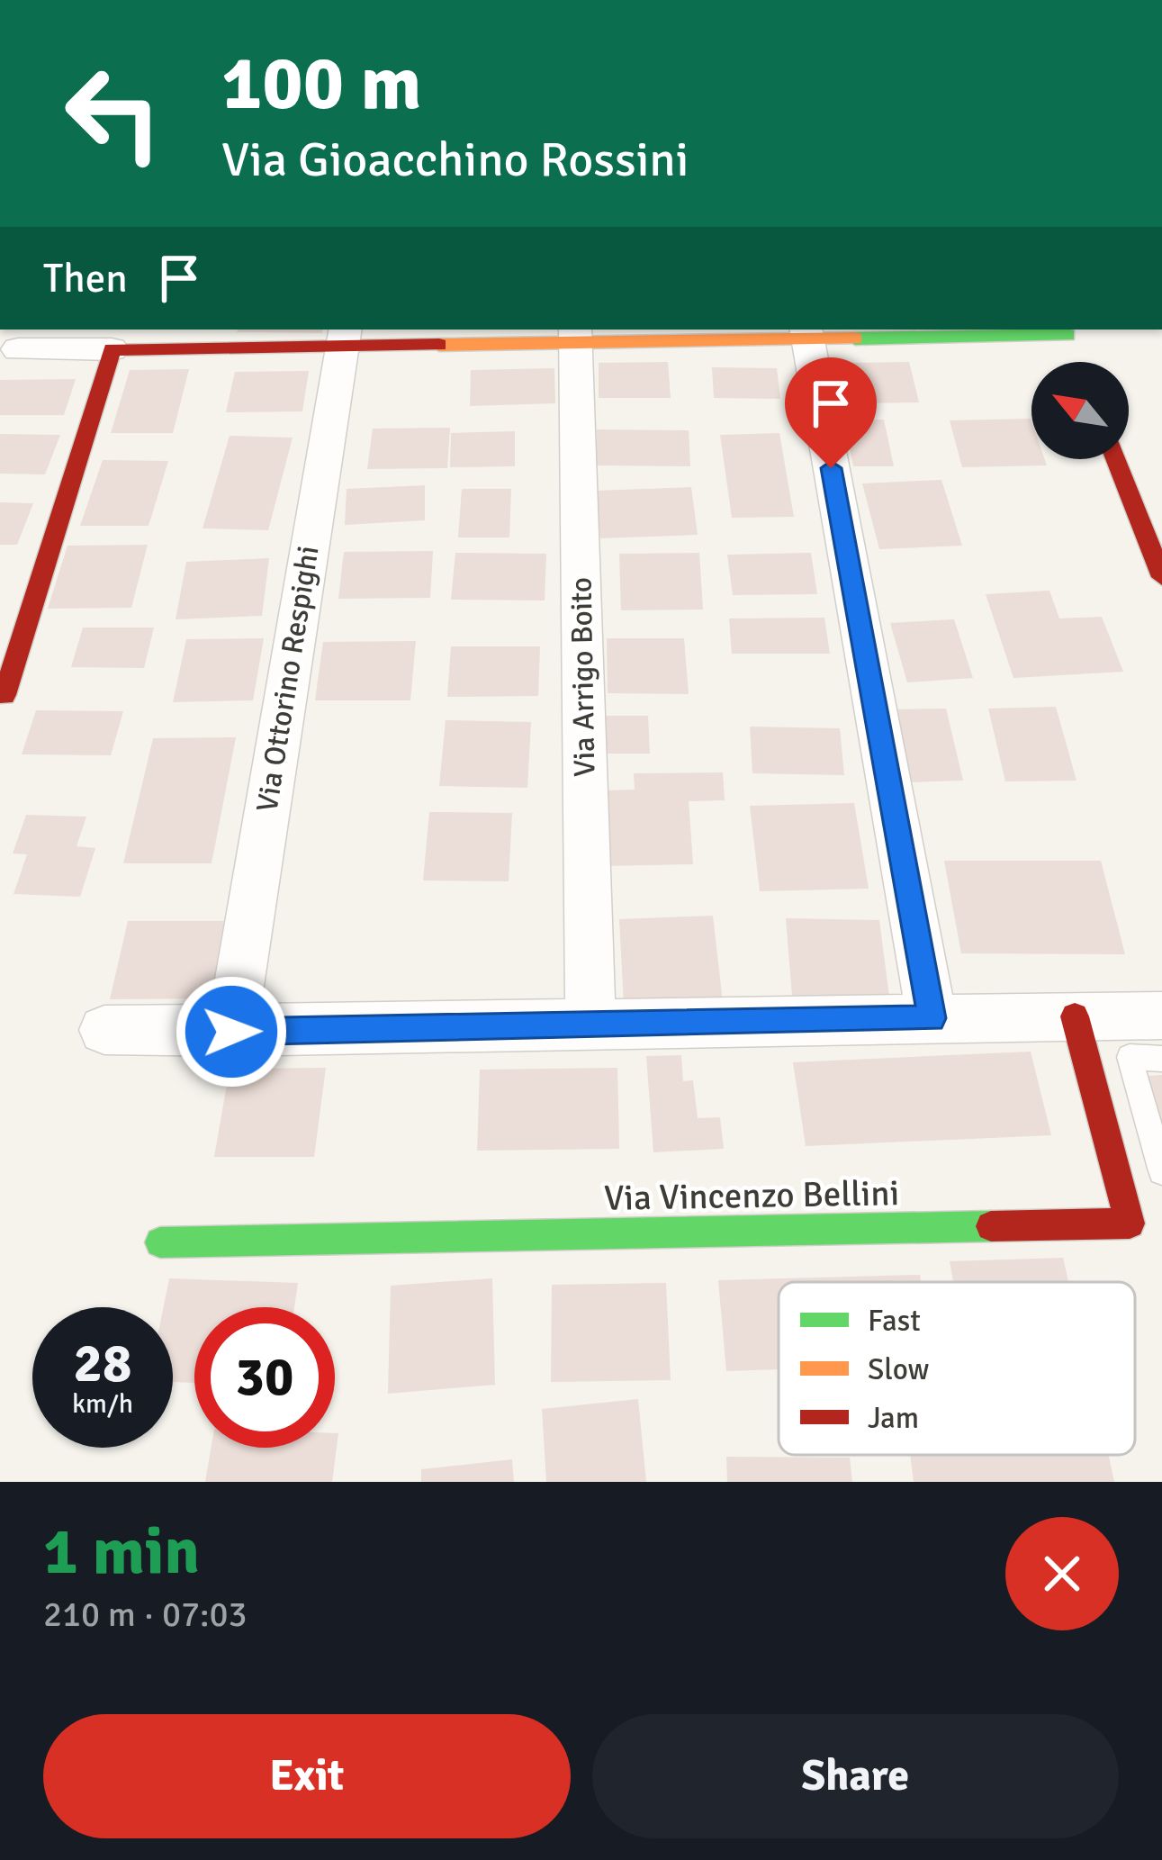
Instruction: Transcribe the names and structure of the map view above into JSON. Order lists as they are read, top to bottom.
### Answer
{
  "streets": {
    "street": ["Via Arrigo Boito", "Via Ottorino Respighi", "Via Vincenzo Bellini"]
  },
  "legend": ["Fast", "Slow", "Jam"],
  "north": "top left",
  "page": {
    "turn": ["100 m", "Via Gioacchino Rossini"],
    "then": "Then",
    "speed": "28 km/h",
    "limit": "30",
    "heading": ["1 min", "210 m · 07:03"],
    "buttons": ["Exit", "Share"]
  }
}
